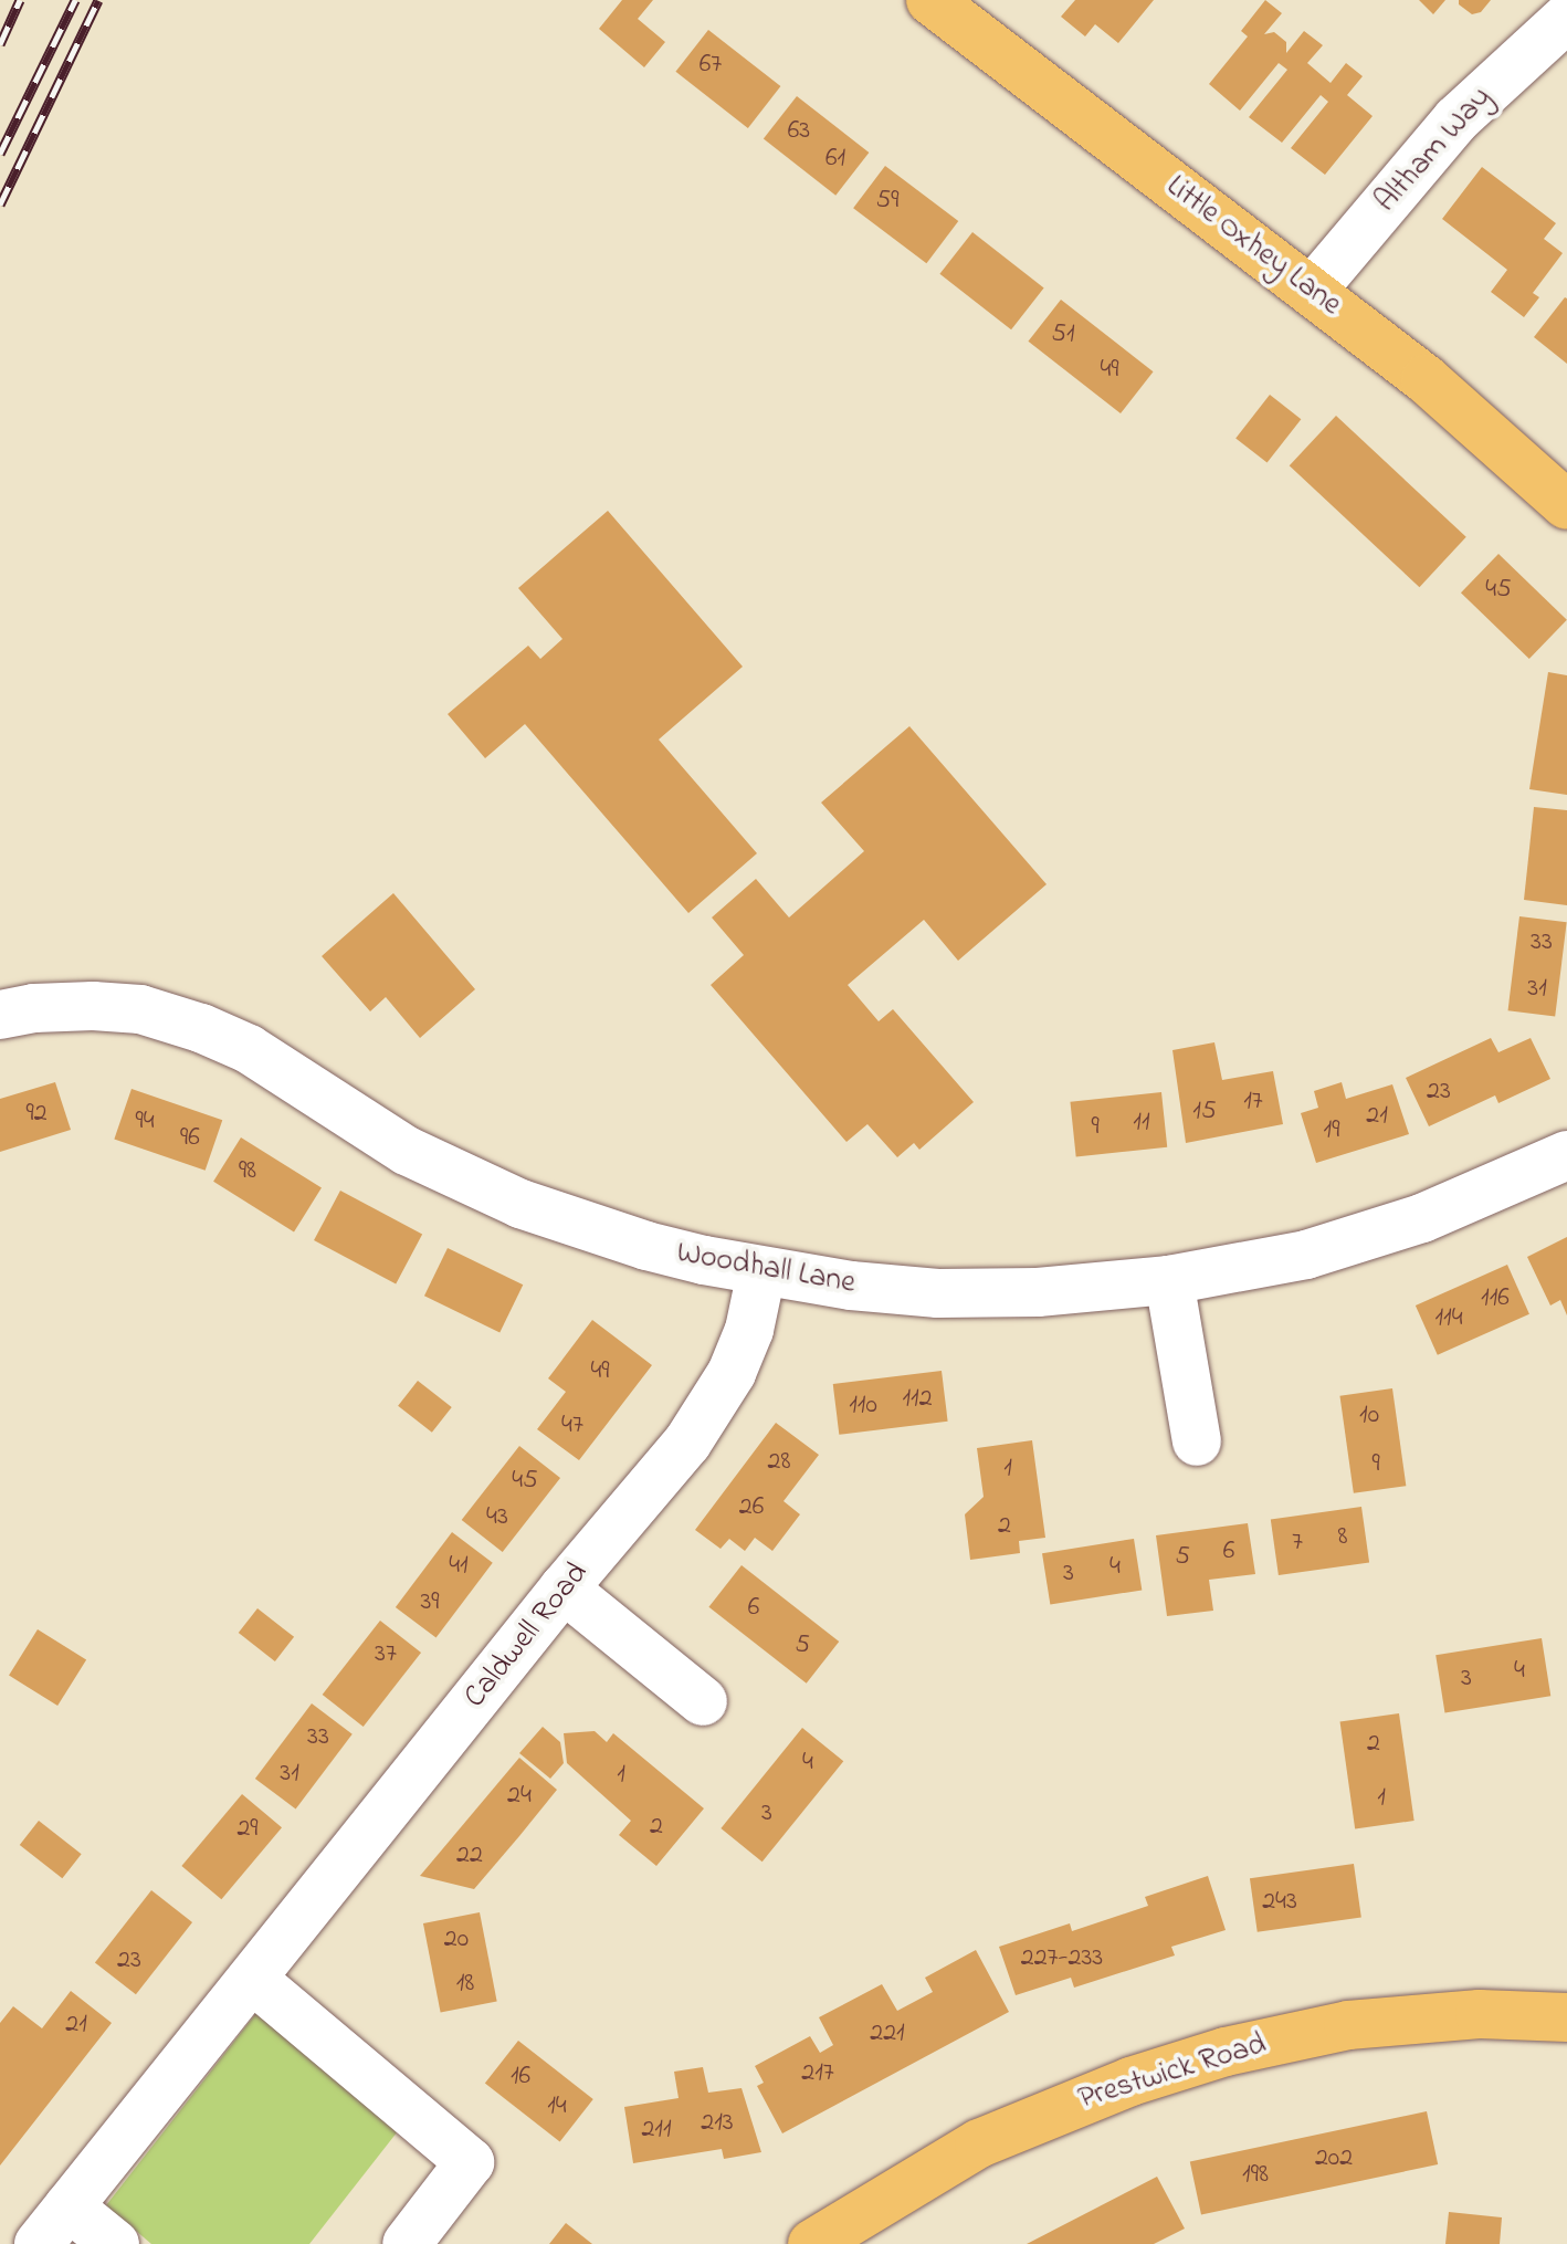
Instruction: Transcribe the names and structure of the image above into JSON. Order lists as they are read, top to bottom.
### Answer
{
  "streets": {
    "main road": ["Little Oxhey Lane", "Prestwick Road"],
    "street": ["Altham Way", "Woodhall Lane", "Caldwell Road"]
  },
  "crossings": [
    ["Altham Way", "Little Oxhey Lane"],
    ["Woodhall Lane", "Caldwell Road"]
  ],
  "house_numbers": [
    "67",
    "63",
    "61",
    "59",
    "51",
    "49",
    "45",
    "33",
    "31",
    "23",
    "17",
    "15",
    "92",
    "21",
    "94",
    "11",
    "9",
    "19",
    "96",
    "98",
    "116",
    "114",
    "49",
    "112",
    "110",
    "10",
    "47",
    "28",
    "9",
    "1",
    "45",
    "26",
    "43",
    "2",
    "8",
    "7",
    "6",
    "5",
    "41",
    "4",
    "3",
    "39",
    "6",
    "5",
    "37",
    "4",
    "3",
    "33",
    "2",
    "4",
    "31",
    "1",
    "24",
    "1",
    "3",
    "2",
    "29",
    "22",
    "243",
    "20",
    "227-233",
    "23",
    "18",
    "21",
    "221",
    "217",
    "16",
    "14",
    "213",
    "211",
    "202",
    "198"
  ]
}
